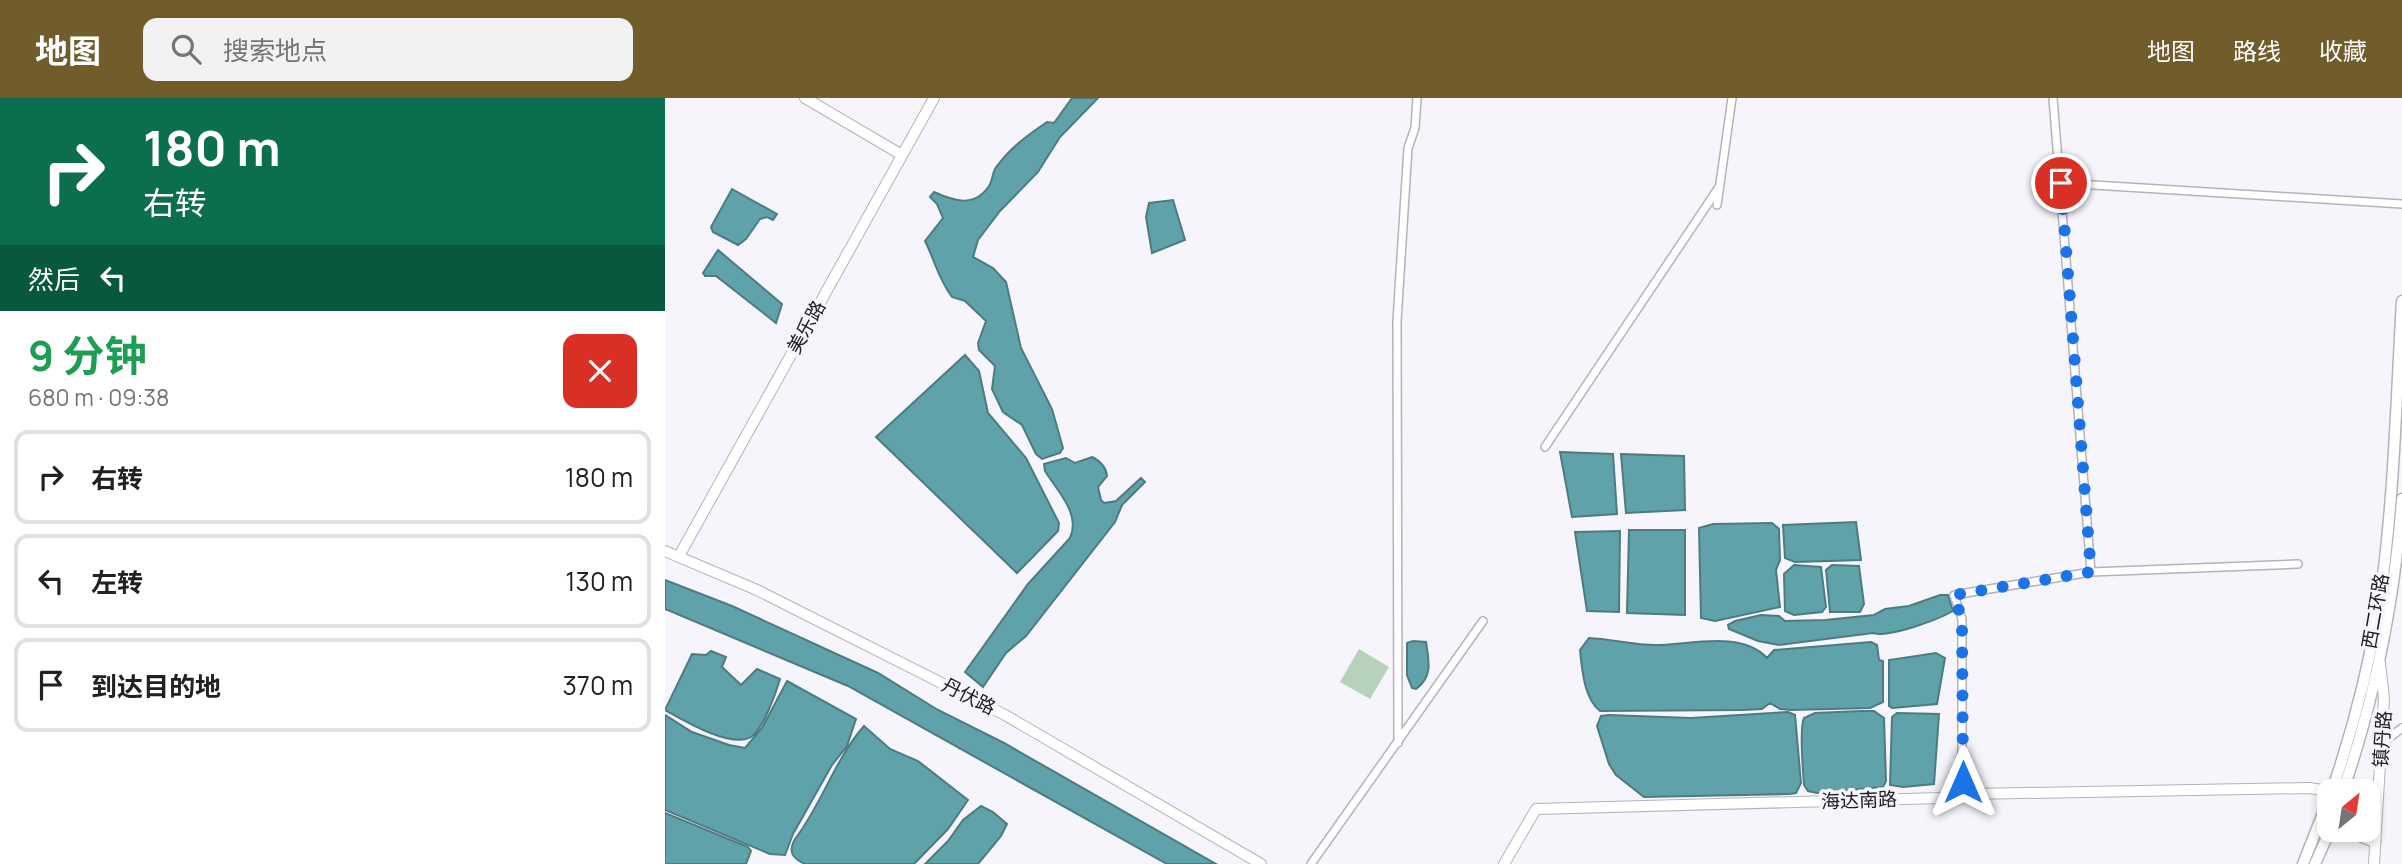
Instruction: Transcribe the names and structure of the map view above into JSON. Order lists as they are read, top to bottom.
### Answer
{
  "streets": {
    "main road": ["西二环路"],
    "street": [
      "美乐路",
      "丹伏路",
      "镇丹路",
      "海达南路"
    ]
  },
  "crossings": [
    ["美乐路", "丹伏路"],
    ["西二环路", "镇丹路"]
  ],
  "north": "top right",
  "page": {
    "header": "地图",
    "search": "搜索地点",
    "nav": ["地图", "路线", "收藏"],
    "turn": ["180 m", "右转"],
    "then": "然后",
    "heading": ["9 分钟", "680 m · 09:38"],
    "list": [
      {
        "name": "右转",
        "value": "180 m"
      },
      {
        "name": "左转",
        "value": "130 m"
      },
      {
        "name": "到达目的地",
        "value": "370 m"
      }
    ]
  }
}
